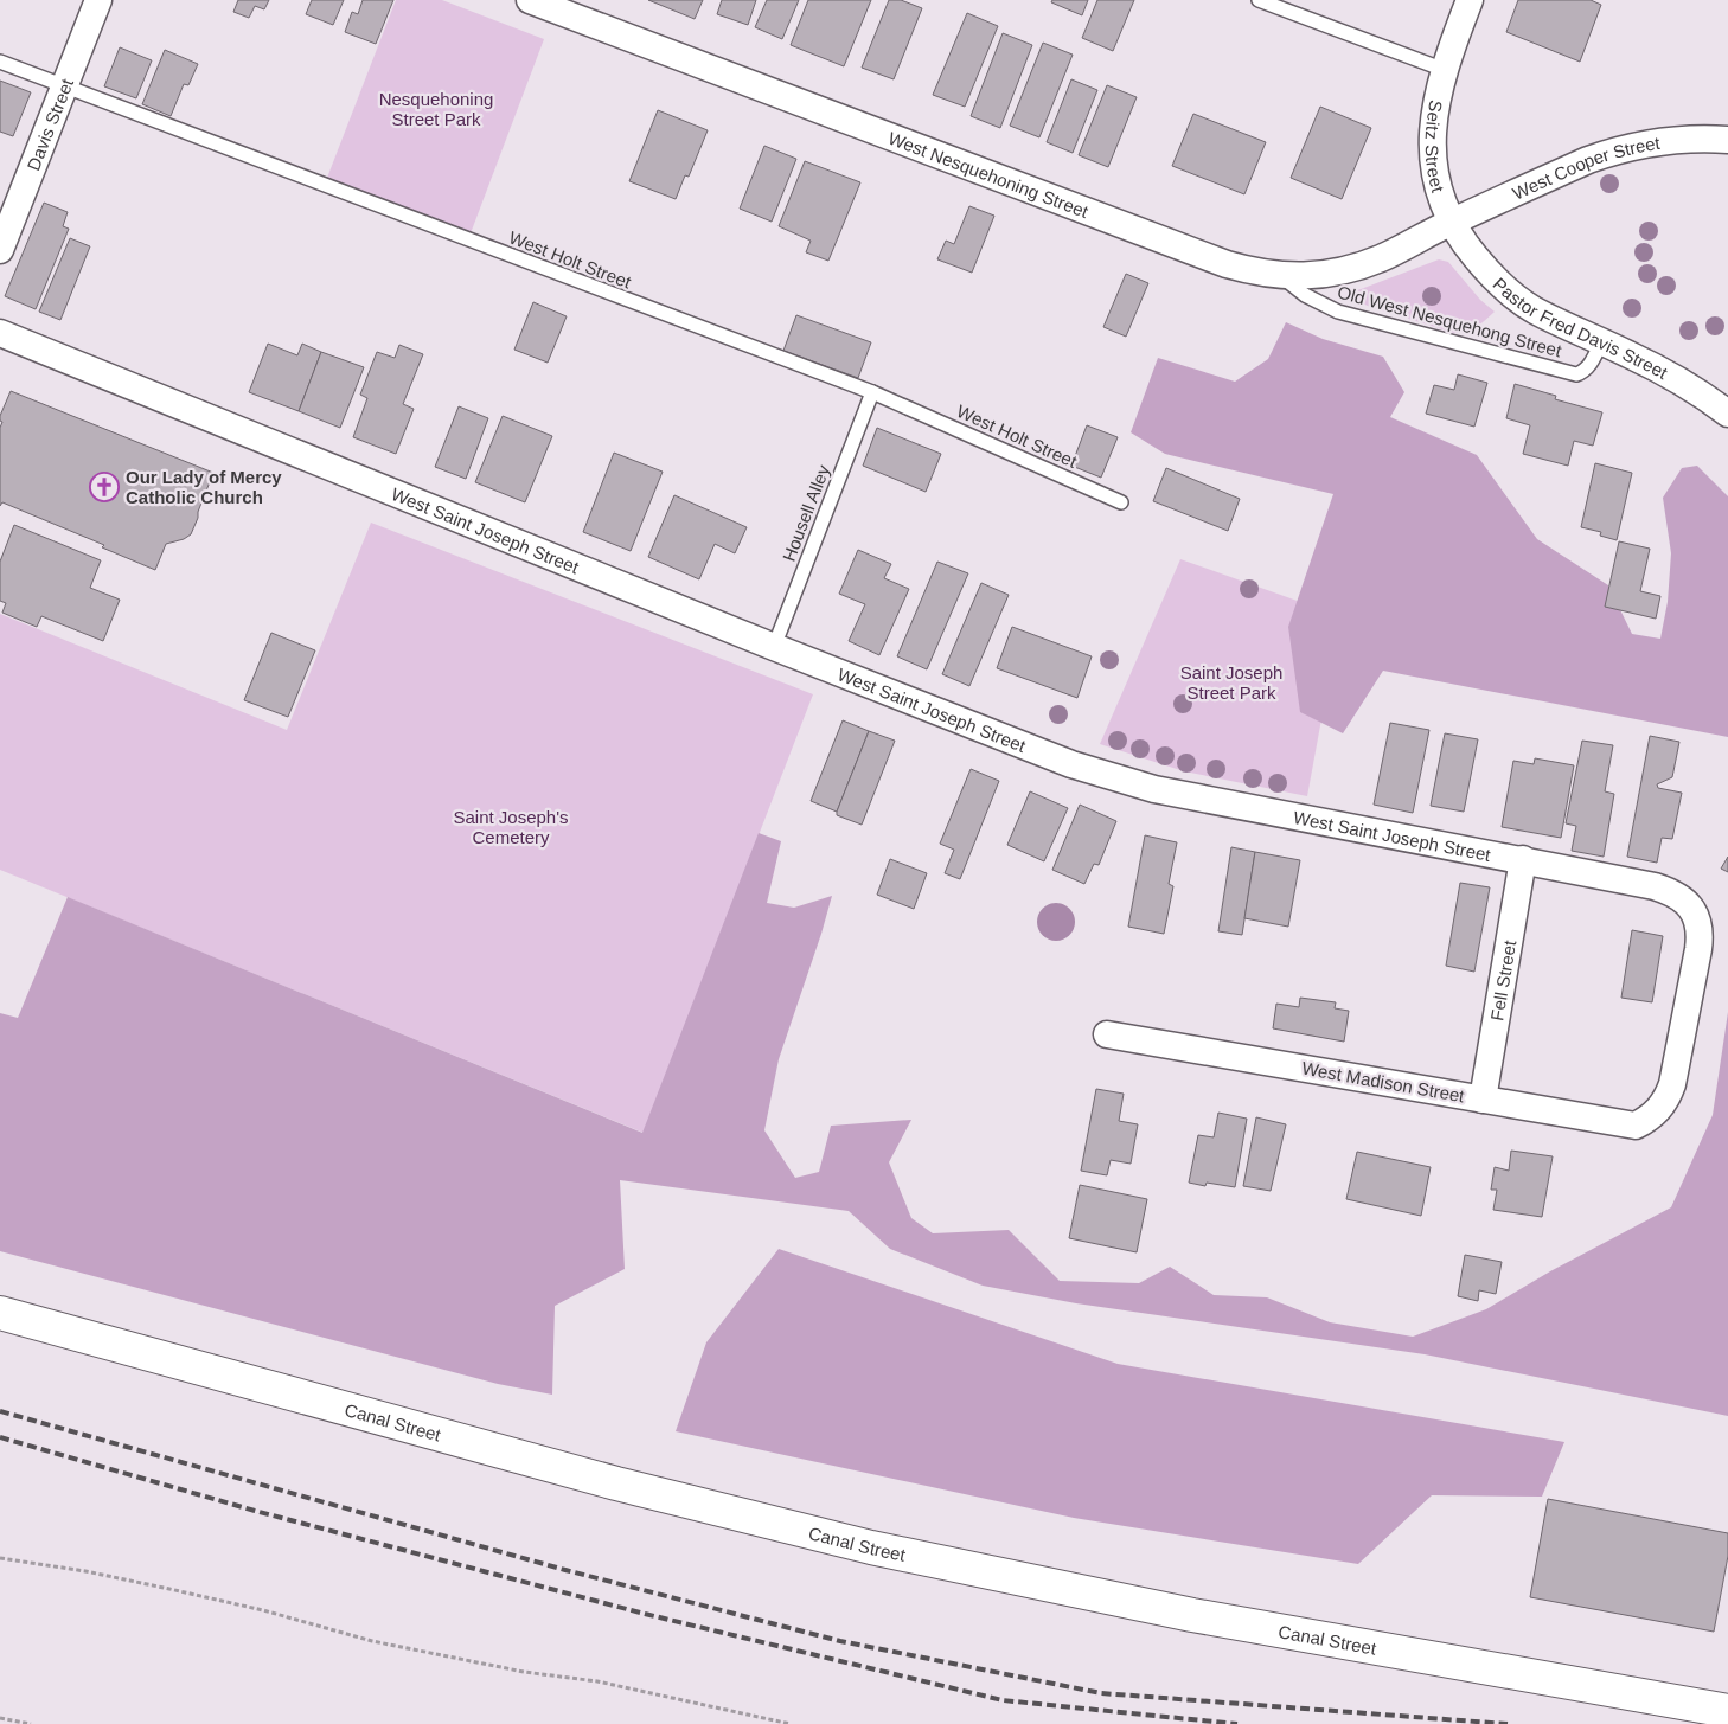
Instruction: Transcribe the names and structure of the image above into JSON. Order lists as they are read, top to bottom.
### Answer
{
  "streets": {
    "street": [
      "Davis Street",
      "Seitz Street",
      "West Cooper Street",
      "West Nesquehoning Street",
      "Pastor Fred Davis Street",
      "West Saint Joseph Street",
      "Fell Street",
      "West Madison Street",
      "Canal Street"
    ],
    "lane": ["West Holt Street", "Old West Nesquehong Street", "Housell Alley"]
  },
  "crossings": [
    ["Davis Street", "West Holt Street"],
    ["Seitz Street", "West Cooper Street"],
    ["Seitz Street", "West Nesquehoning Street"],
    ["Seitz Street", "Pastor Fred Davis Street"],
    ["West Cooper Street", "West Nesquehoning Street"],
    ["West Cooper Street", "Pastor Fred Davis Street"],
    ["West Nesquehoning Street", "Old West Nesquehong Street"],
    ["West Nesquehoning Street", "Pastor Fred Davis Street"],
    ["West Holt Street", "Housell Alley"],
    ["Old West Nesquehong Street", "Pastor Fred Davis Street"],
    ["Housell Alley", "West Saint Joseph Street"],
    ["West Saint Joseph Street", "Fell Street"],
    ["West Saint Joseph Street", "West Madison Street"],
    ["Fell Street", "West Madison Street"]
  ],
  "parks": ["Nesquehoning Street Park", "Saint Joseph Street Park", "Saint Joseph's Cemetery"],
  "places": {
    "church": ["Our Lady of Mercy Catholic Church"]
  }
}
